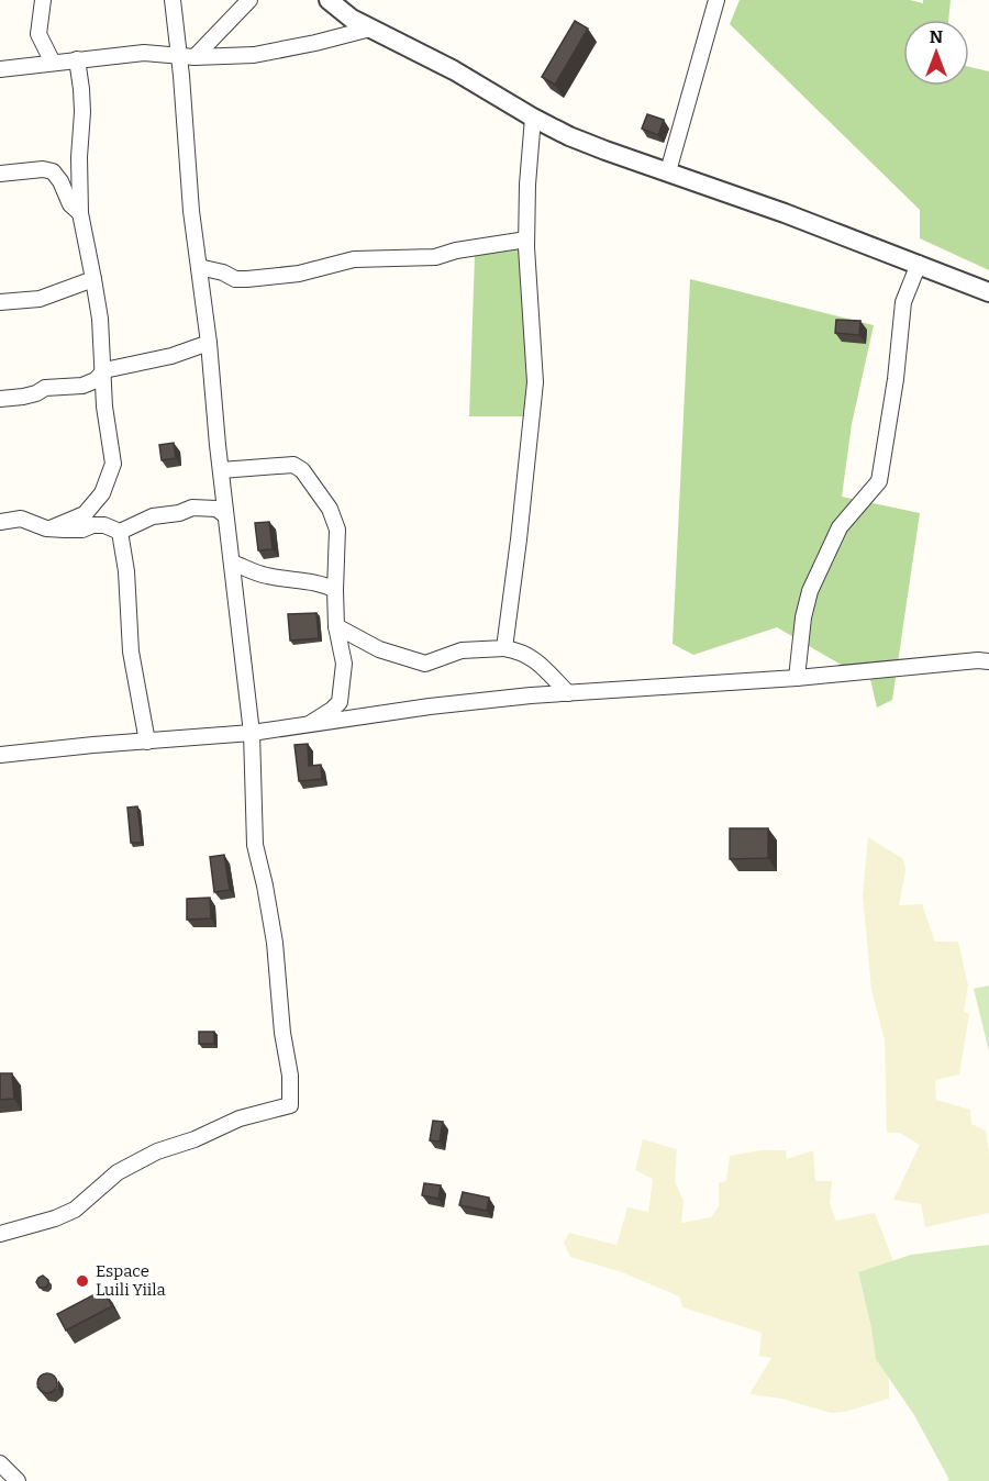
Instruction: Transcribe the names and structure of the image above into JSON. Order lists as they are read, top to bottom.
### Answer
{
  "places": ["Espace Luili Yiila"],
  "north": "top"
}
